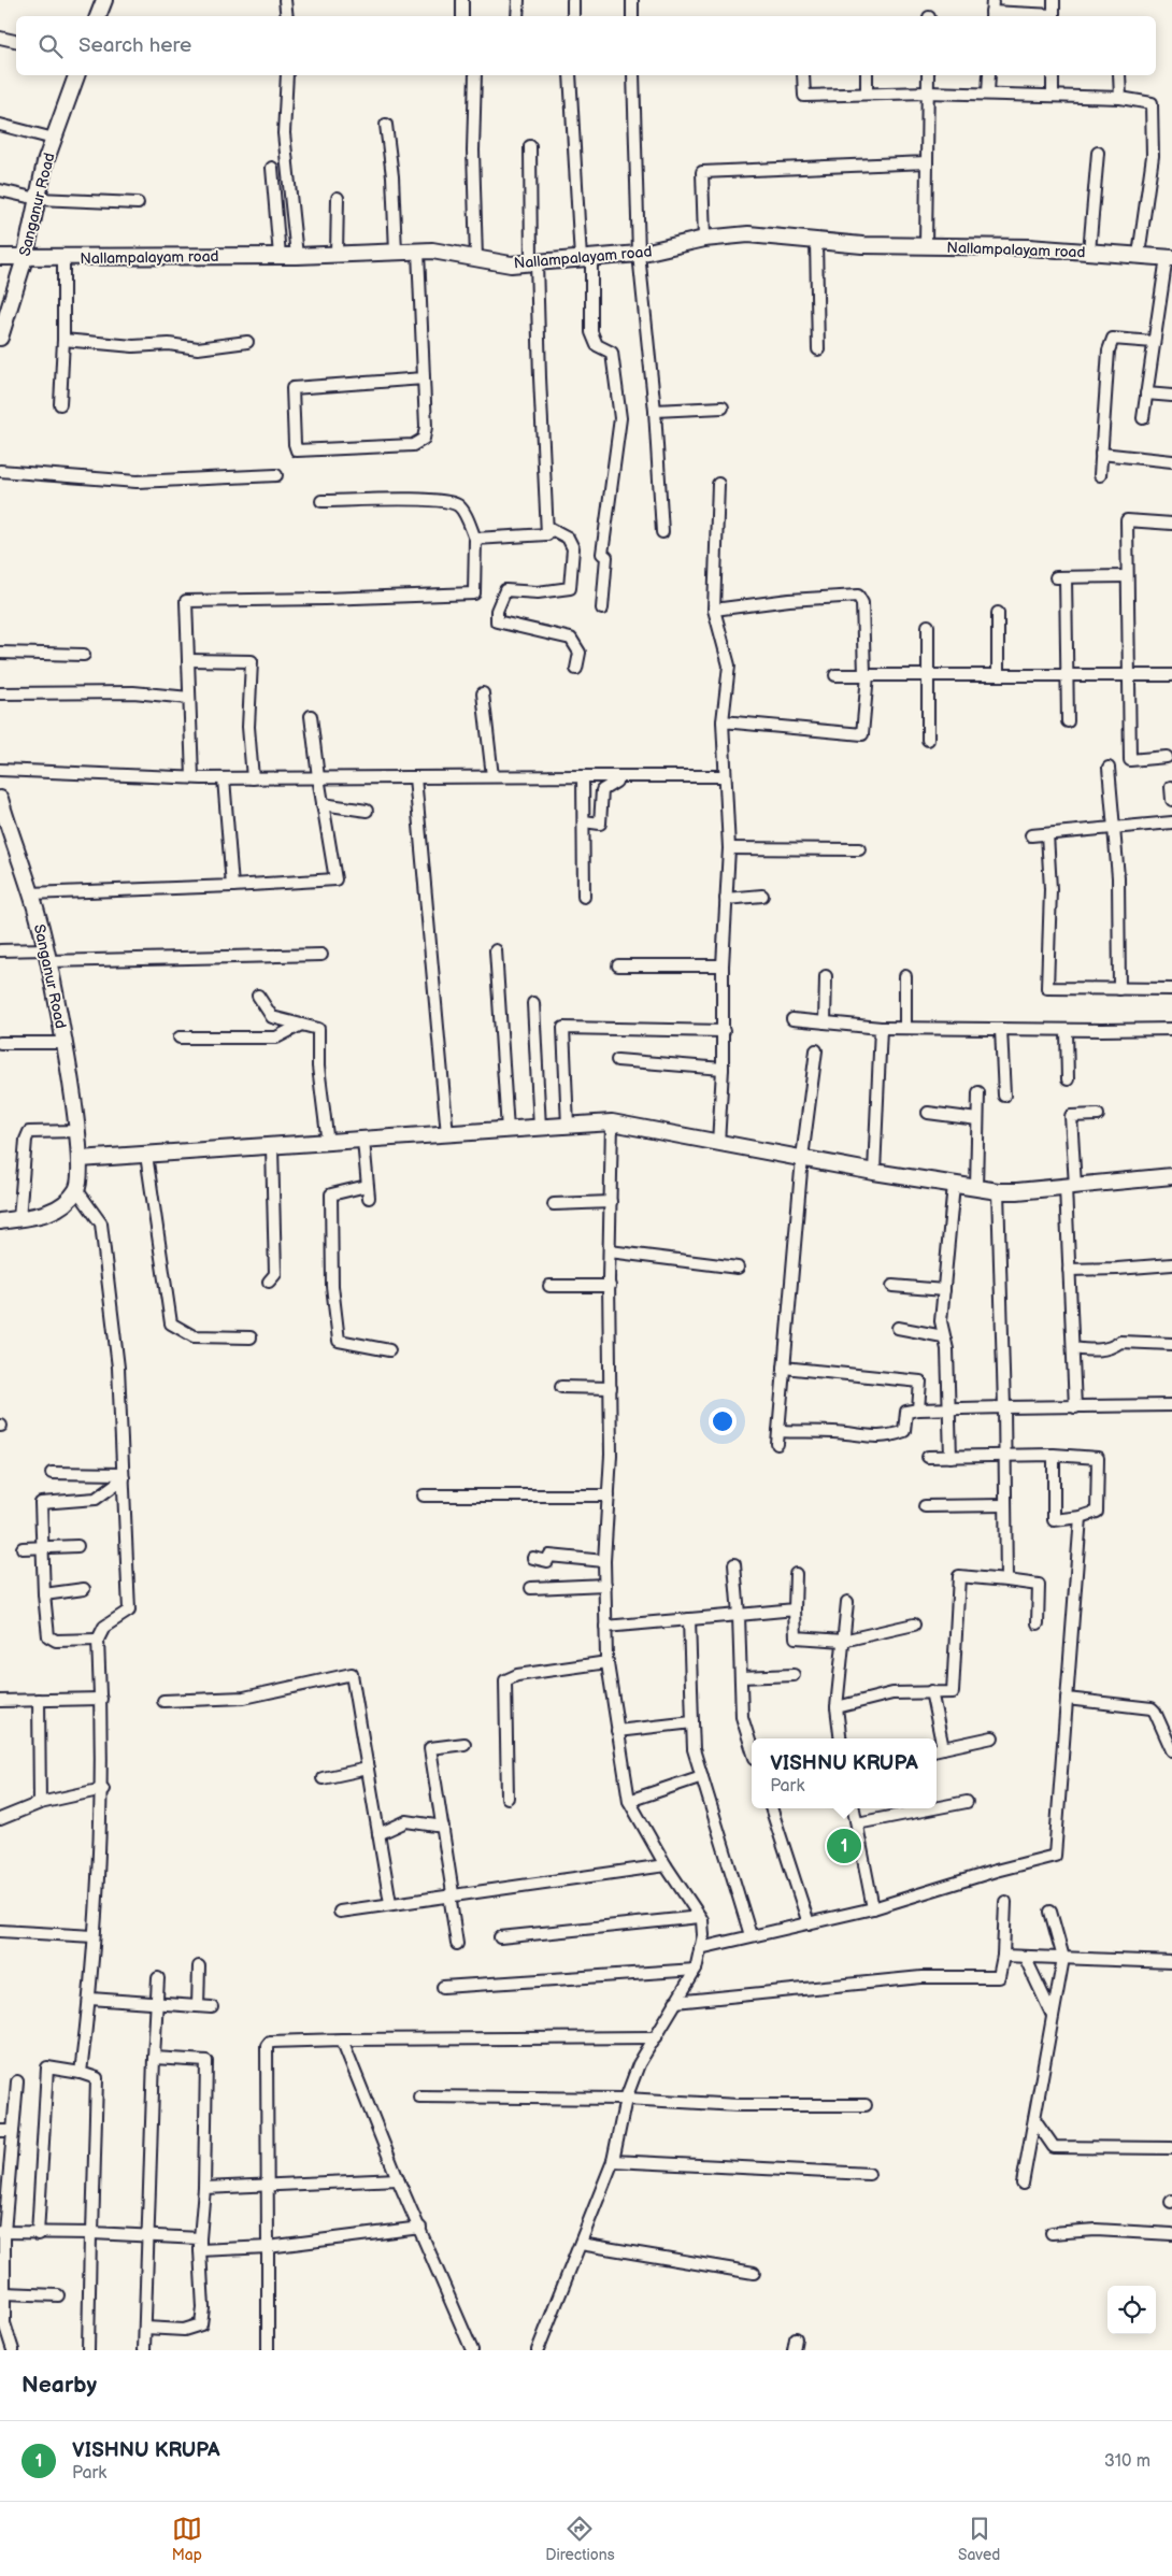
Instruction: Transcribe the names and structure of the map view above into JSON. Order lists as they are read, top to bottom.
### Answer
{
  "streets": {
    "street": ["Sanganur Road", "Nallampalayam road"]
  },
  "crossings": [
    ["Sanganur Road", "Nallampalayam road"]
  ],
  "page": {
    "search": "Search here",
    "popup": ["VISHNU KRUPA", "Park"],
    "pins": "1",
    "heading": "Nearby",
    "list": [
      {
        "mark": "1",
        "name": "VISHNU KRUPA",
        "note": "Park",
        "value": "310 m"
      }
    ],
    "nav": ["Map", "Directions", "Saved"]
  }
}
